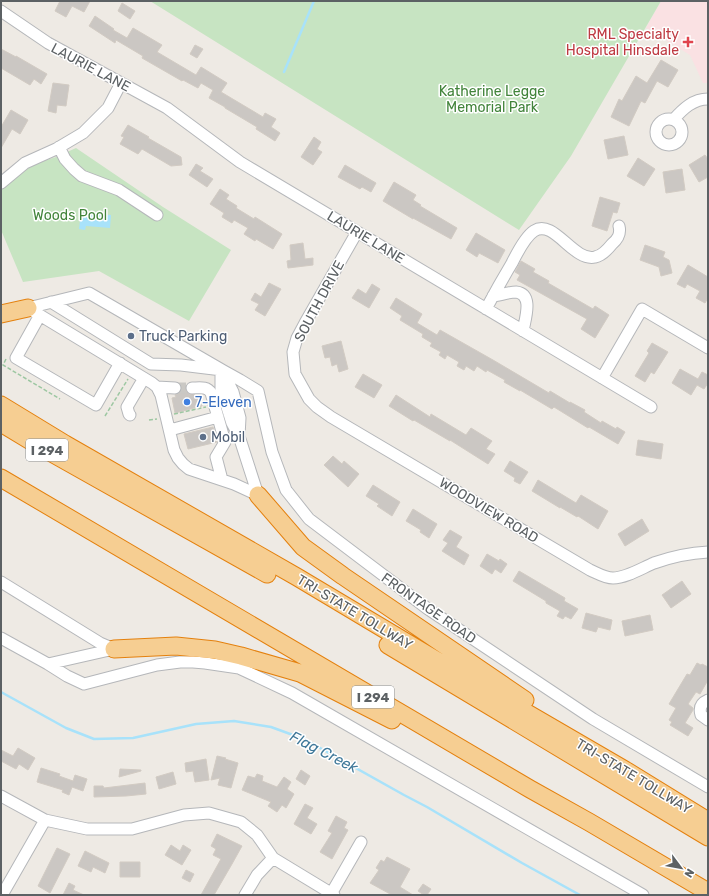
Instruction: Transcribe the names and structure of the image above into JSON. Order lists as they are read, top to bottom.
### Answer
{
  "streets": {
    "highway": ["I 294", "TRI-STATE TOLLWAY"],
    "street": [
      "LAURIE LANE",
      "SOUTH DRIVE",
      "WOODVIEW ROAD",
      "FRONTAGE ROAD"
    ]
  },
  "crossings": [
    ["LAURIE LANE", "SOUTH DRIVE"],
    ["SOUTH DRIVE", "WOODVIEW ROAD"]
  ],
  "water": ["Flag Creek"],
  "parks": ["Katherine Legge Memorial Park", "Woods Pool"],
  "places": {
    "health": ["RML Specialty Hospital Hinsdale"],
    "other": ["Truck Parking", "7-Eleven", "Mobil"]
  },
  "north": "bottom right"
}
